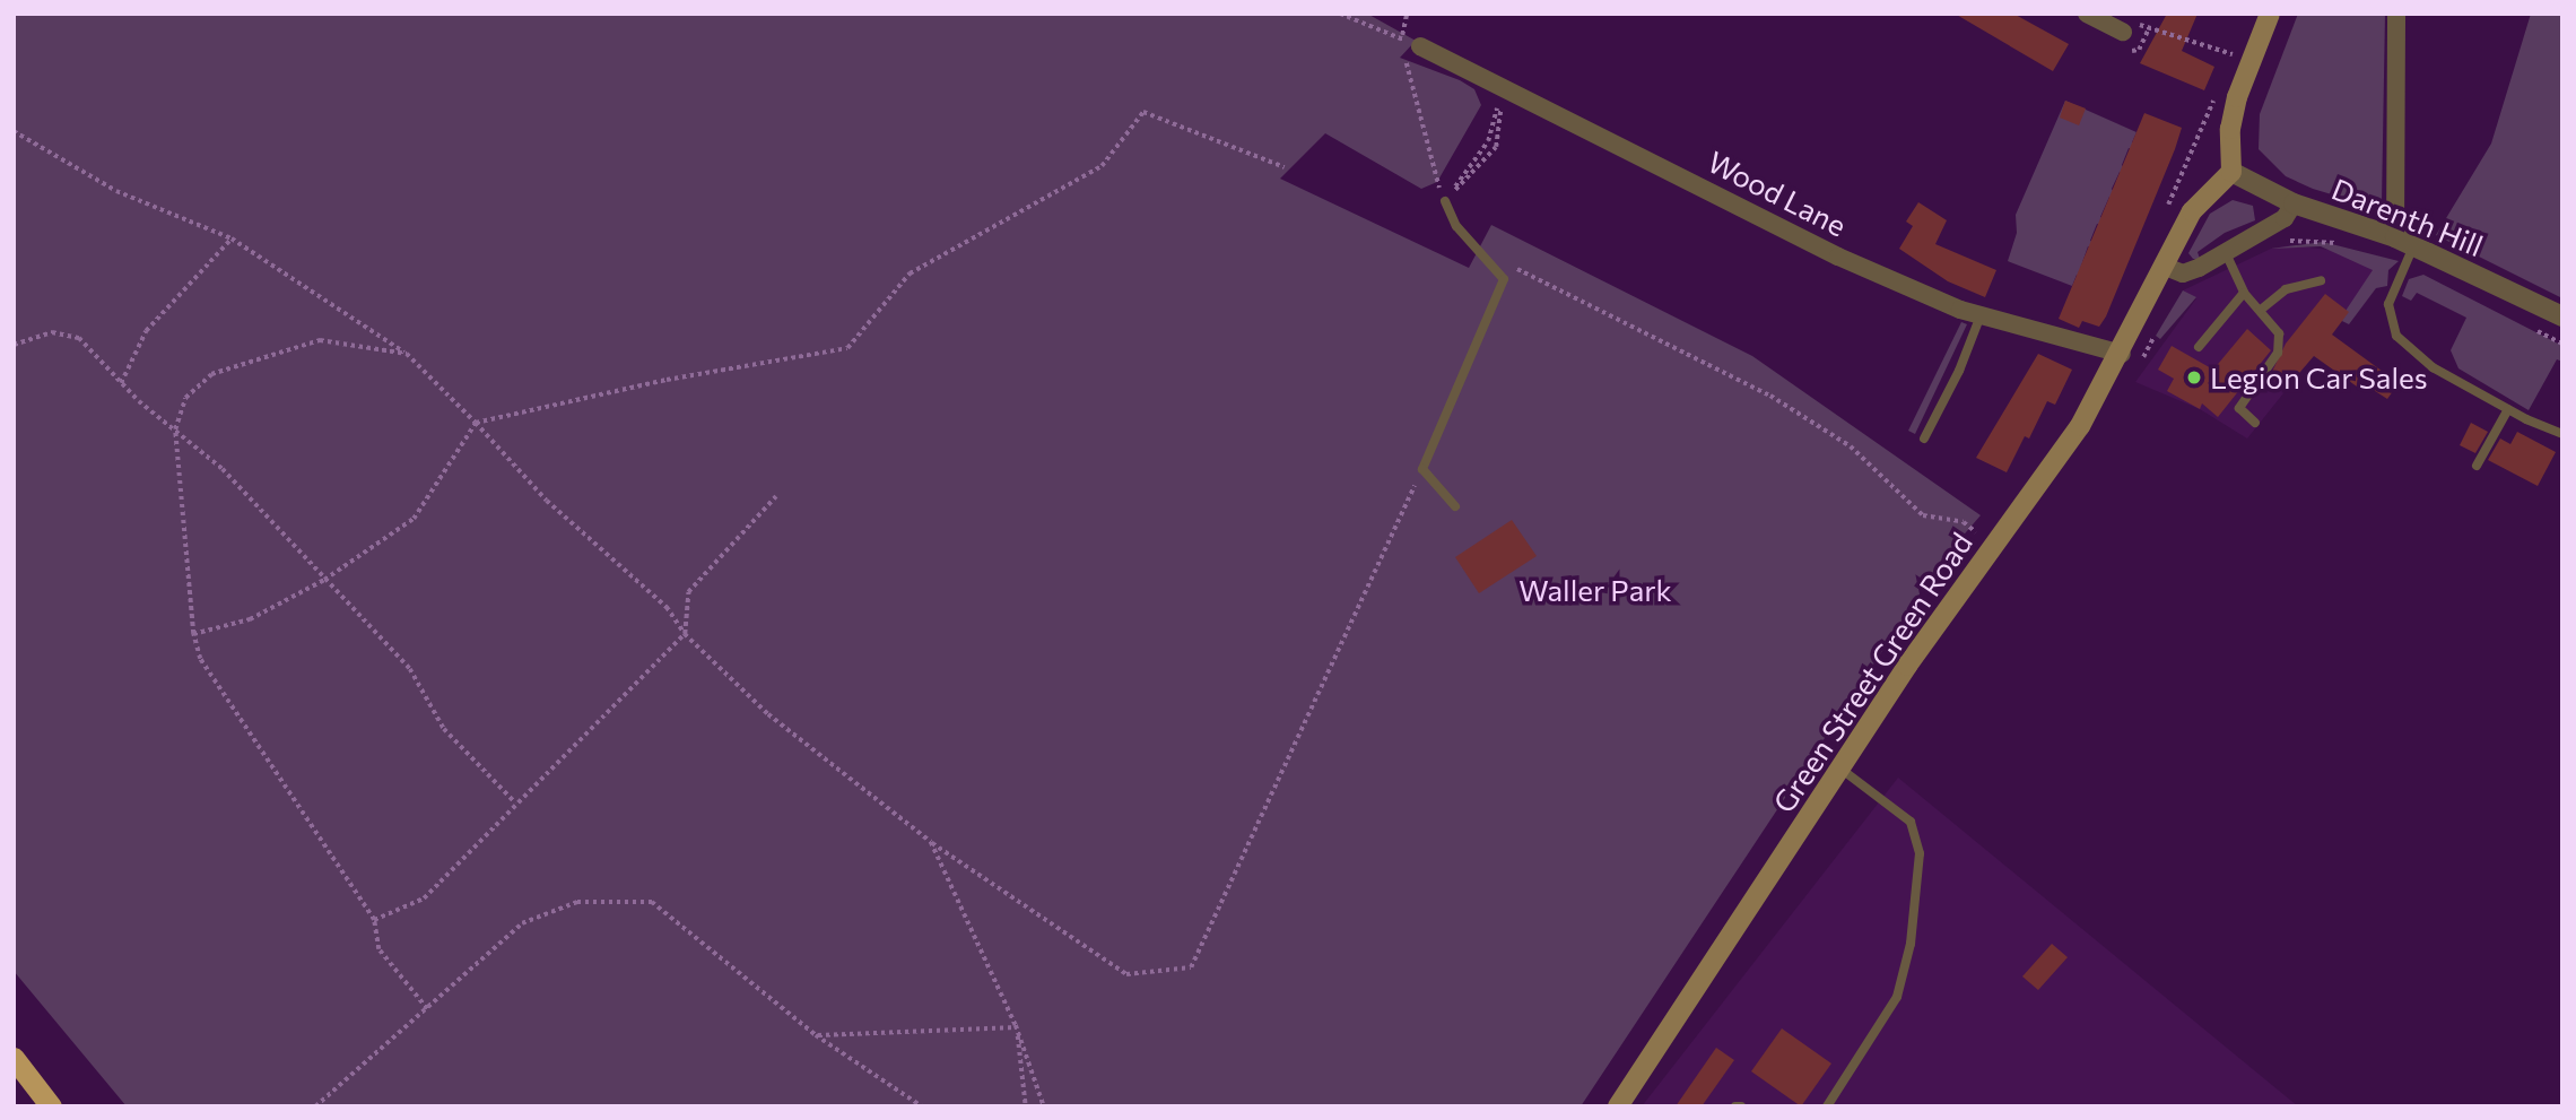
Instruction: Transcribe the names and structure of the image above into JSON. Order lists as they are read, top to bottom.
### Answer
{
  "streets": {
    "main road": ["Green Street Green Road"],
    "street": ["Wood Lane", "Darenth Hill"]
  },
  "crossings": [
    ["Wood Lane", "Green Street Green Road"],
    ["Darenth Hill", "Green Street Green Road"]
  ],
  "parks": ["Waller Park"],
  "places": ["Legion Car Sales"]
}
